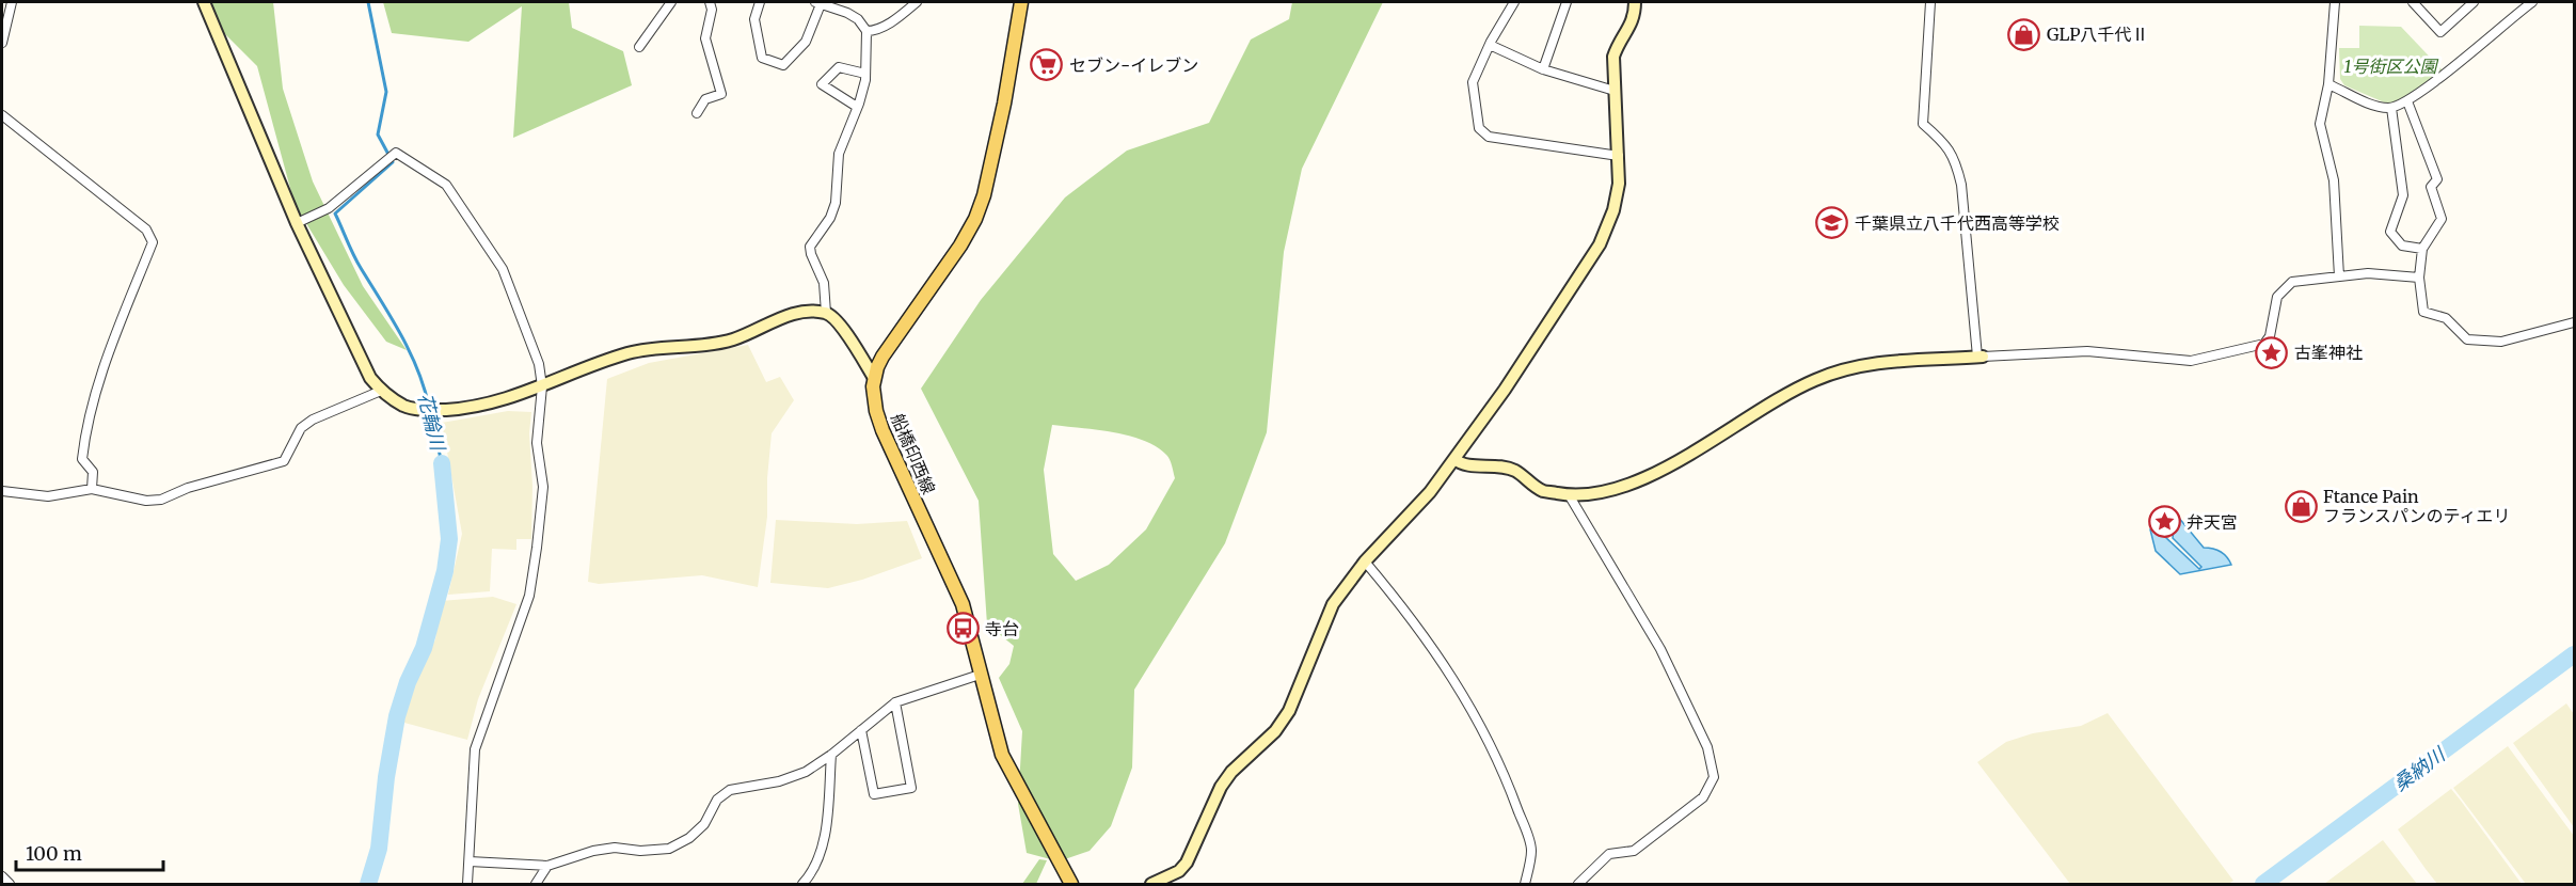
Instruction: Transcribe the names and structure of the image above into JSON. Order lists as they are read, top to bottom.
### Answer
{
  "streets": {
    "main road": ["船橋印西線"]
  },
  "water": ["花輪川", "桑納川"],
  "parks": ["1号街区公園"],
  "places": {
    "shop": ["GLP八千代Ⅱ", "Ftance Pain フランスパンのティエリ"],
    "supermarket": ["セブン-イレブン"],
    "school or university": ["千葉県立八千代西高等学校"],
    "place": ["古峯神社", "弁天宮"],
    "bus stop": ["寺台"]
  },
  "scale_bar": "100 m"
}
